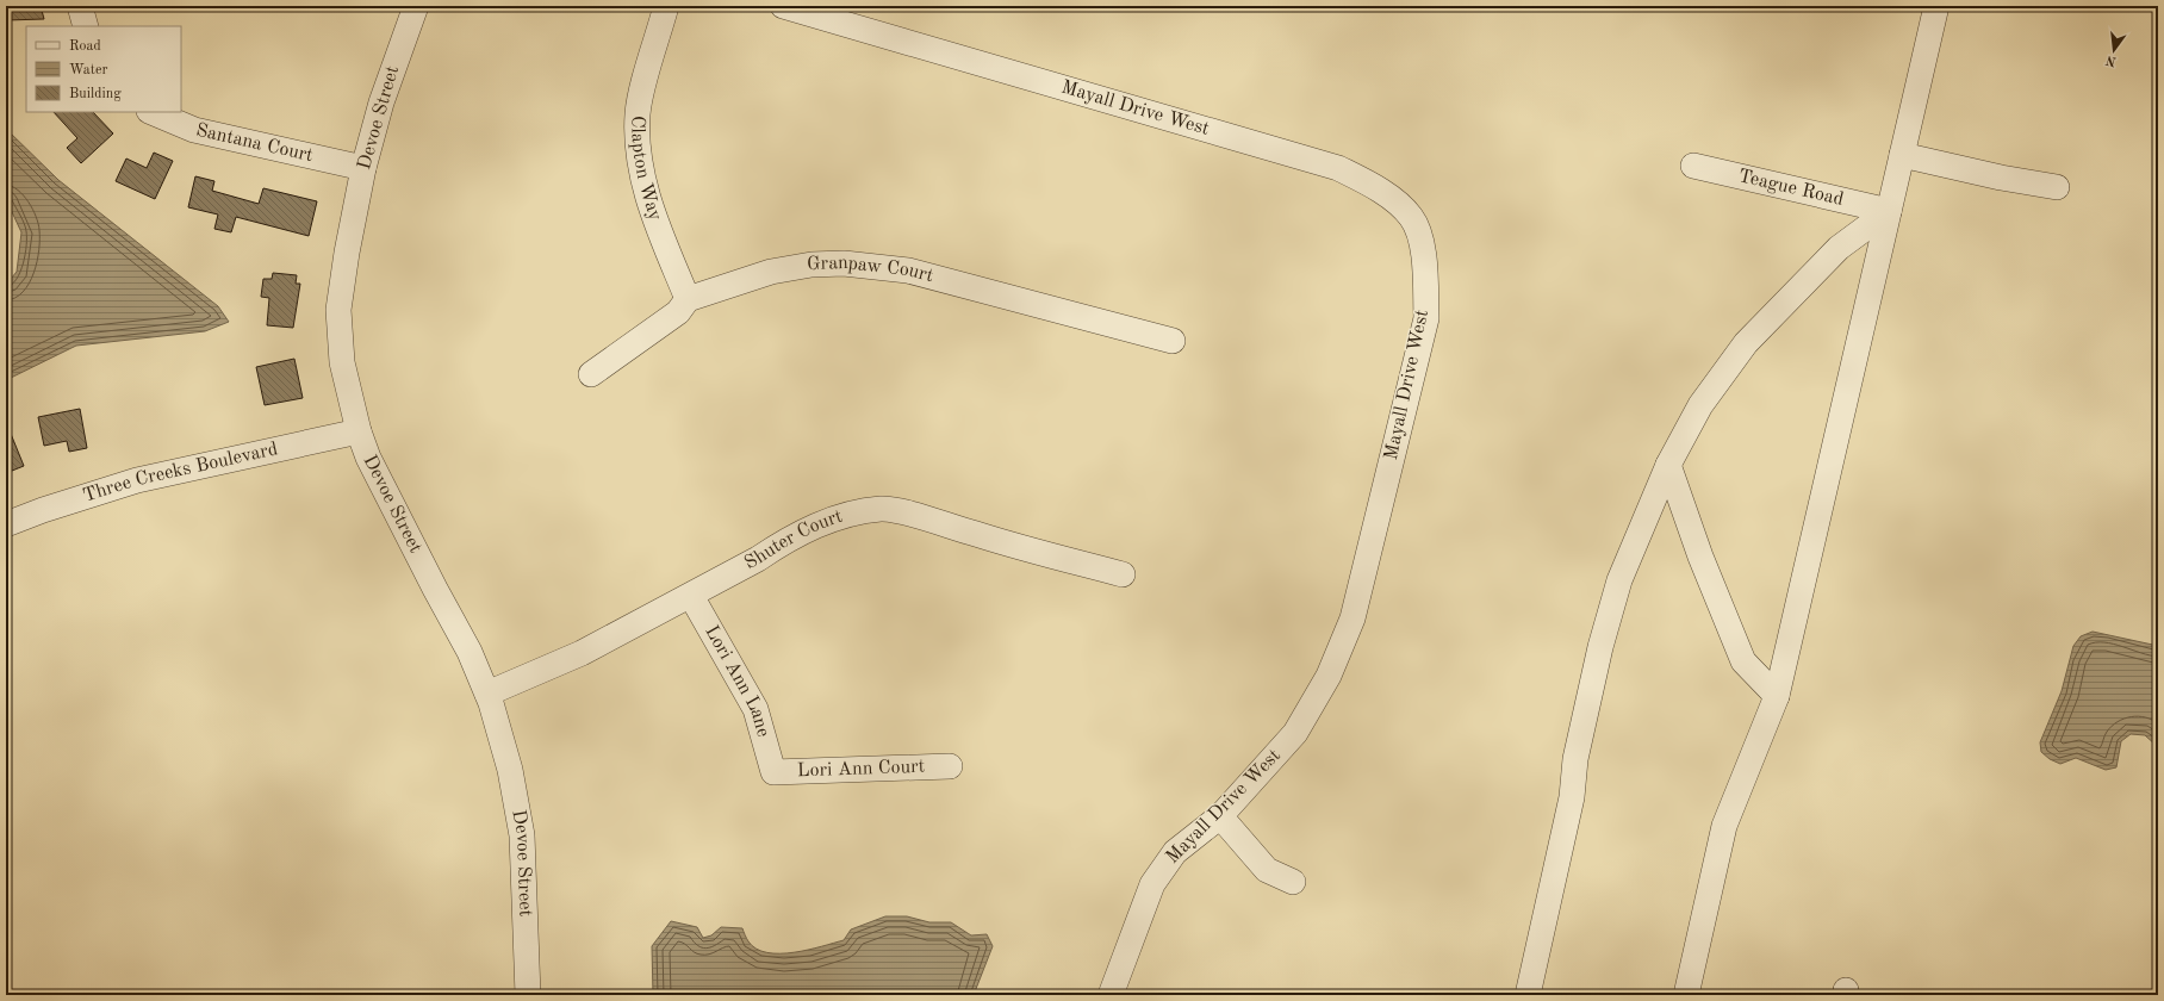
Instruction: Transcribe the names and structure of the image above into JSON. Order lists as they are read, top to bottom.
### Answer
{
  "streets": {
    "street": [
      "Mayall Drive West",
      "Devoe Street",
      "Santana Court",
      "Clapton Way",
      "Teague Road",
      "Granpaw Court",
      "Three Creeks Boulevard",
      "Shuter Court",
      "Lori Ann Lane",
      "Lori Ann Court"
    ]
  },
  "crossings": [
    ["Devoe Street", "Santana Court"],
    ["Devoe Street", "Three Creeks Boulevard"],
    ["Devoe Street", "Shuter Court"],
    ["Clapton Way", "Granpaw Court"],
    ["Shuter Court", "Lori Ann Lane"],
    ["Lori Ann Lane", "Lori Ann Court"]
  ],
  "legend": ["Road", "Water", "Building"],
  "north": "bottom"
}
